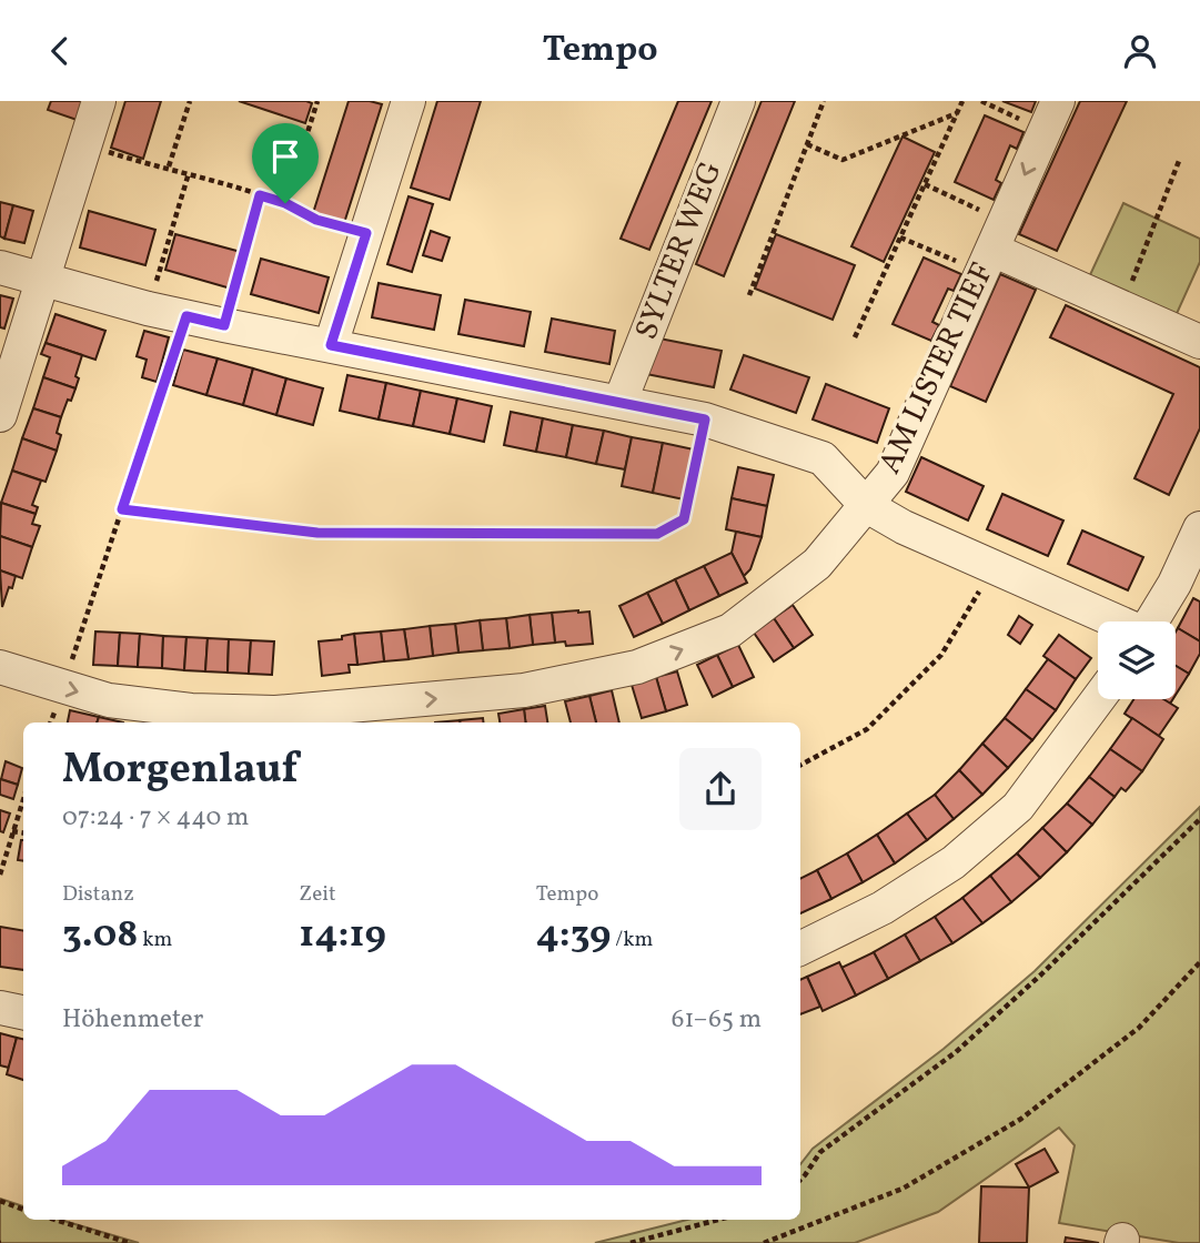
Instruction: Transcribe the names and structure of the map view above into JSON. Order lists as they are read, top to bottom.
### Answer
{
  "streets": {
    "street": ["SYLTER WEG", "AM LISTER TIEF"]
  },
  "page": {
    "header": "Tempo",
    "heading": ["Morgenlauf", "07:24 · 7 × 440 m"],
    "stats": [
      ["Distanz", "3.08 km"],
      ["Zeit", "14:19"],
      ["Tempo", "4:39 /km"]
    ],
    "chart": ["Höhenmeter", "61–65 m"]
  }
}
